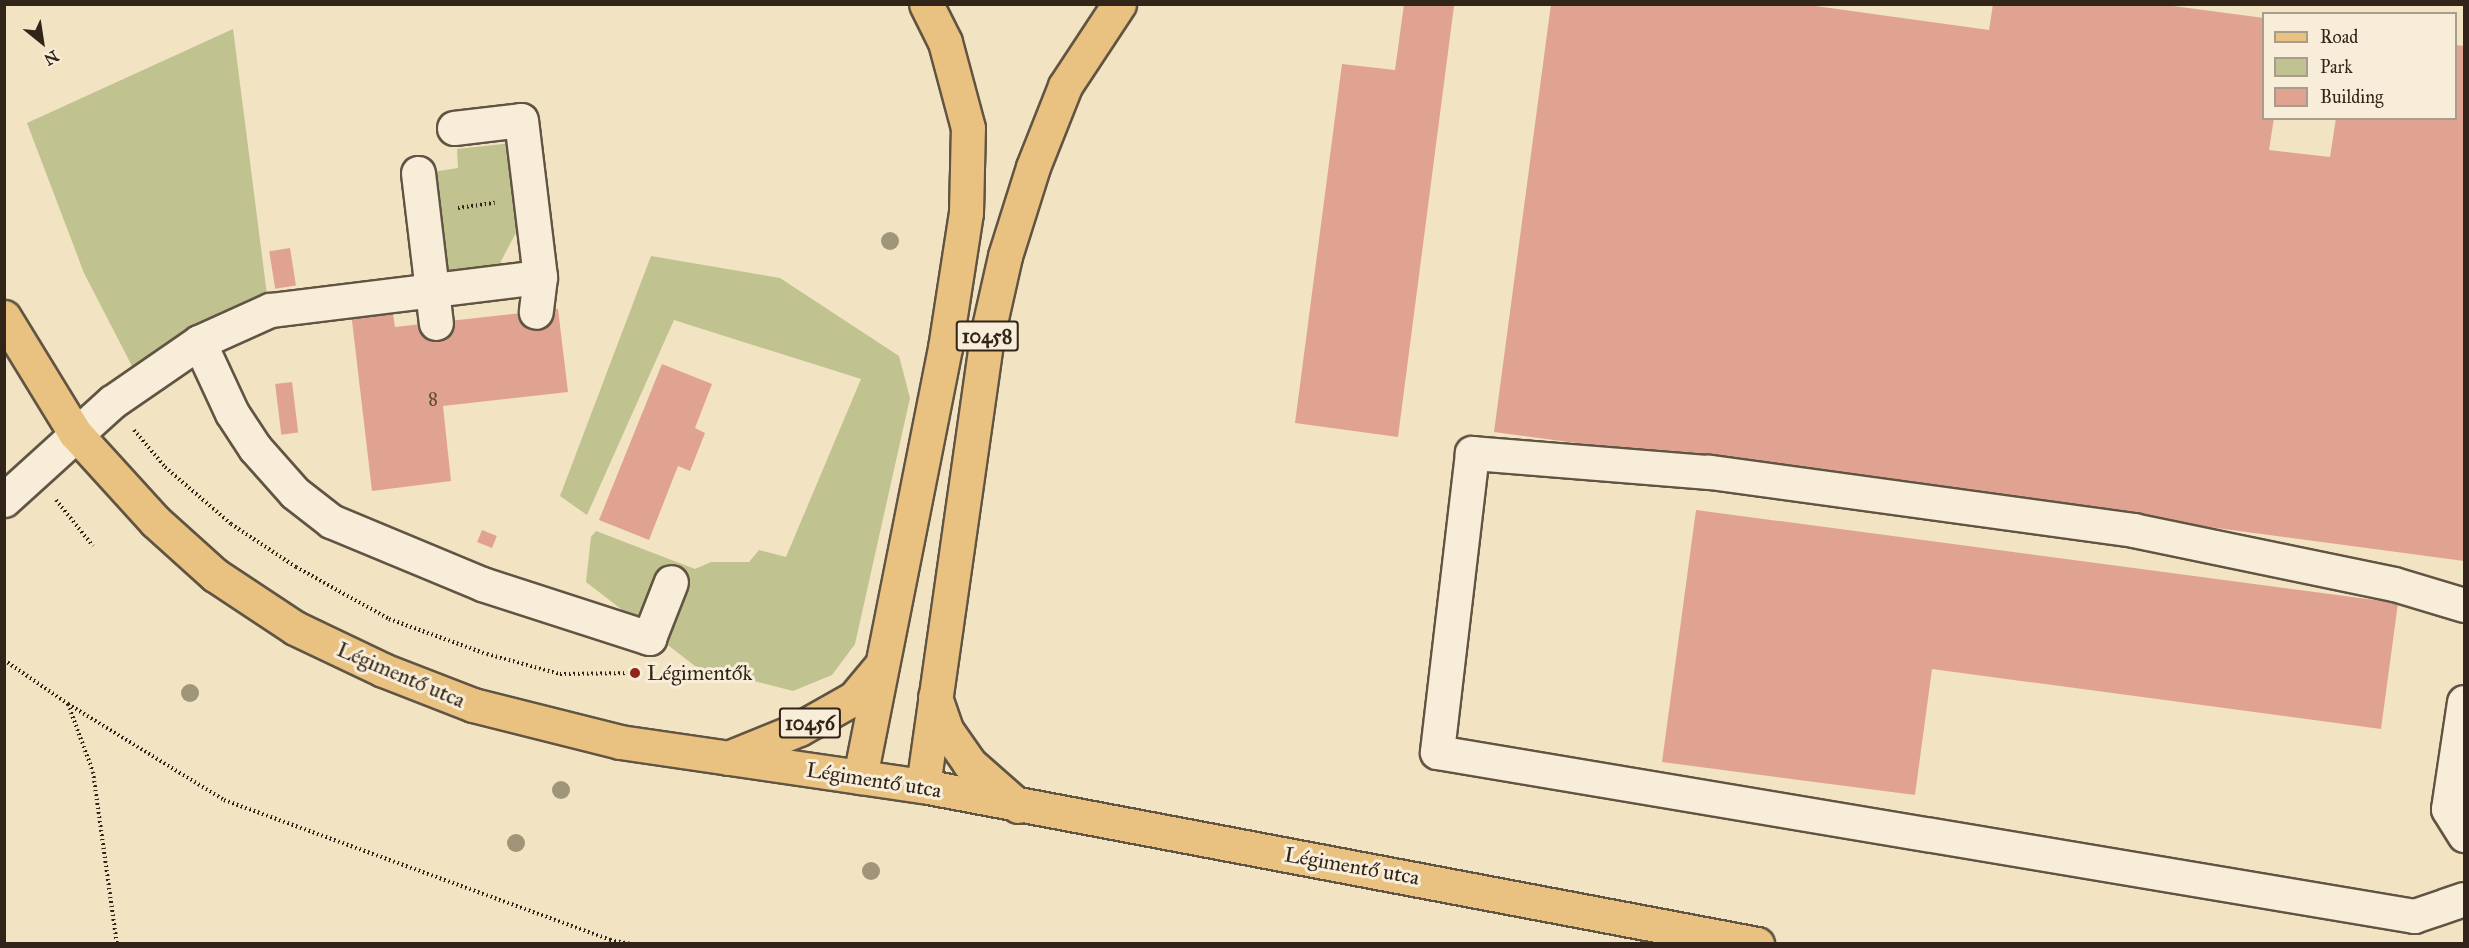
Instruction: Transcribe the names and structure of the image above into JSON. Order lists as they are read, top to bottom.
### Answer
{
  "streets": {
    "main road": ["10458", "Légimentő utca", "10456"]
  },
  "crossings": [
    ["10458", "Légimentő utca"],
    ["Légimentő utca", "10456"]
  ],
  "places": ["Légimentők"],
  "house_numbers": ["8"],
  "legend": ["Road", "Park", "Building"],
  "north": "bottom right"
}
